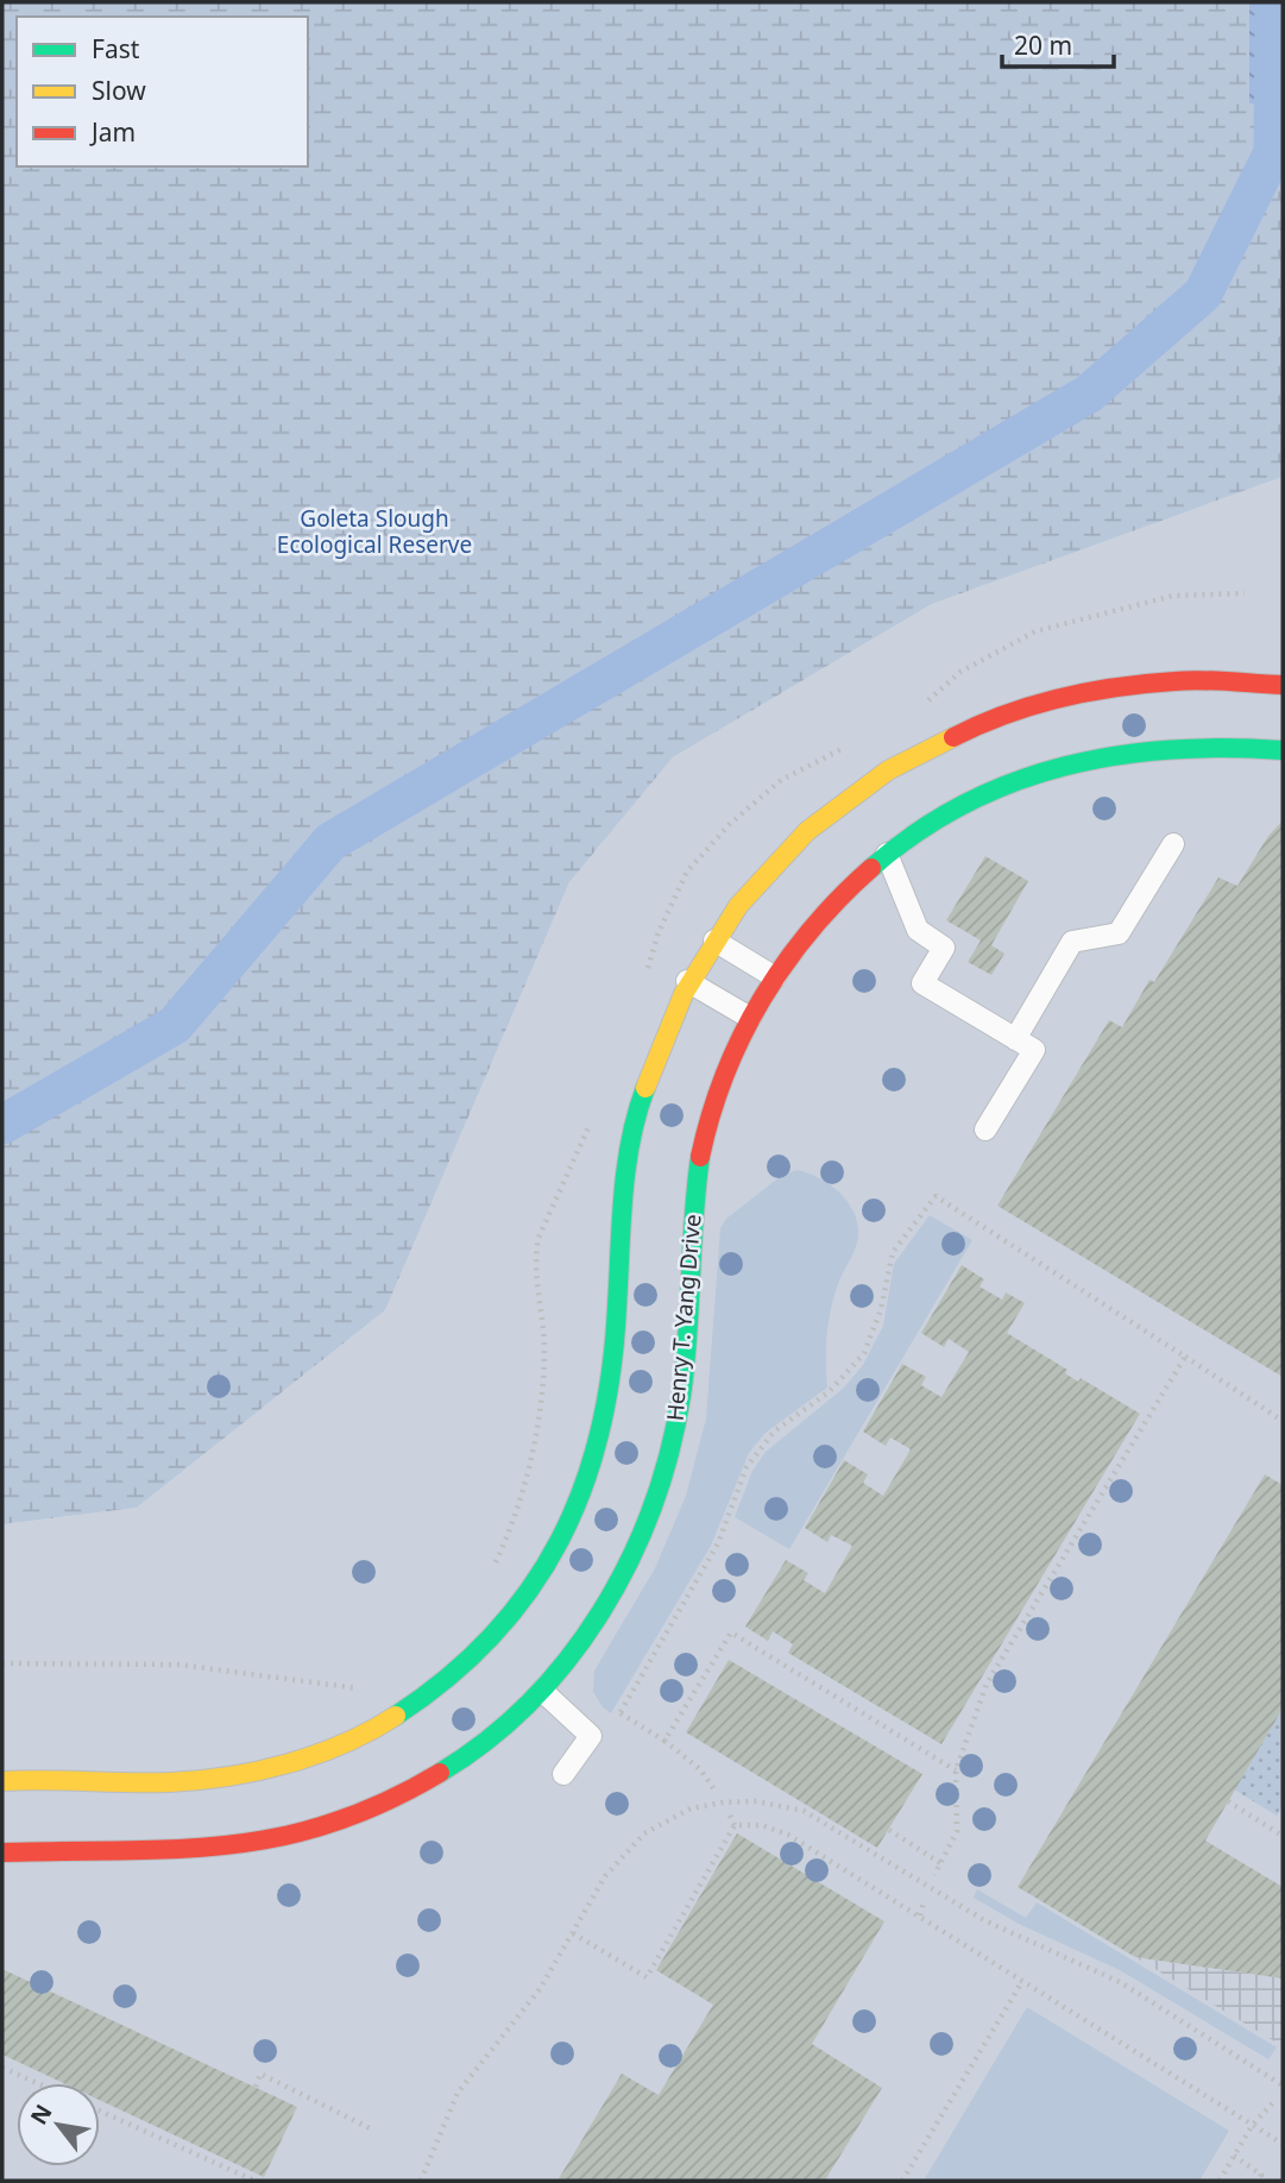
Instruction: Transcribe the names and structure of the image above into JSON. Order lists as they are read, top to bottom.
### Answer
{
  "streets": {
    "main road": ["Henry T. Yang Drive"]
  },
  "parks": ["Goleta Slough Ecological Reserve"],
  "legend": ["Fast", "Slow", "Jam"],
  "scale_bar": "20 m",
  "north": "top left"
}
